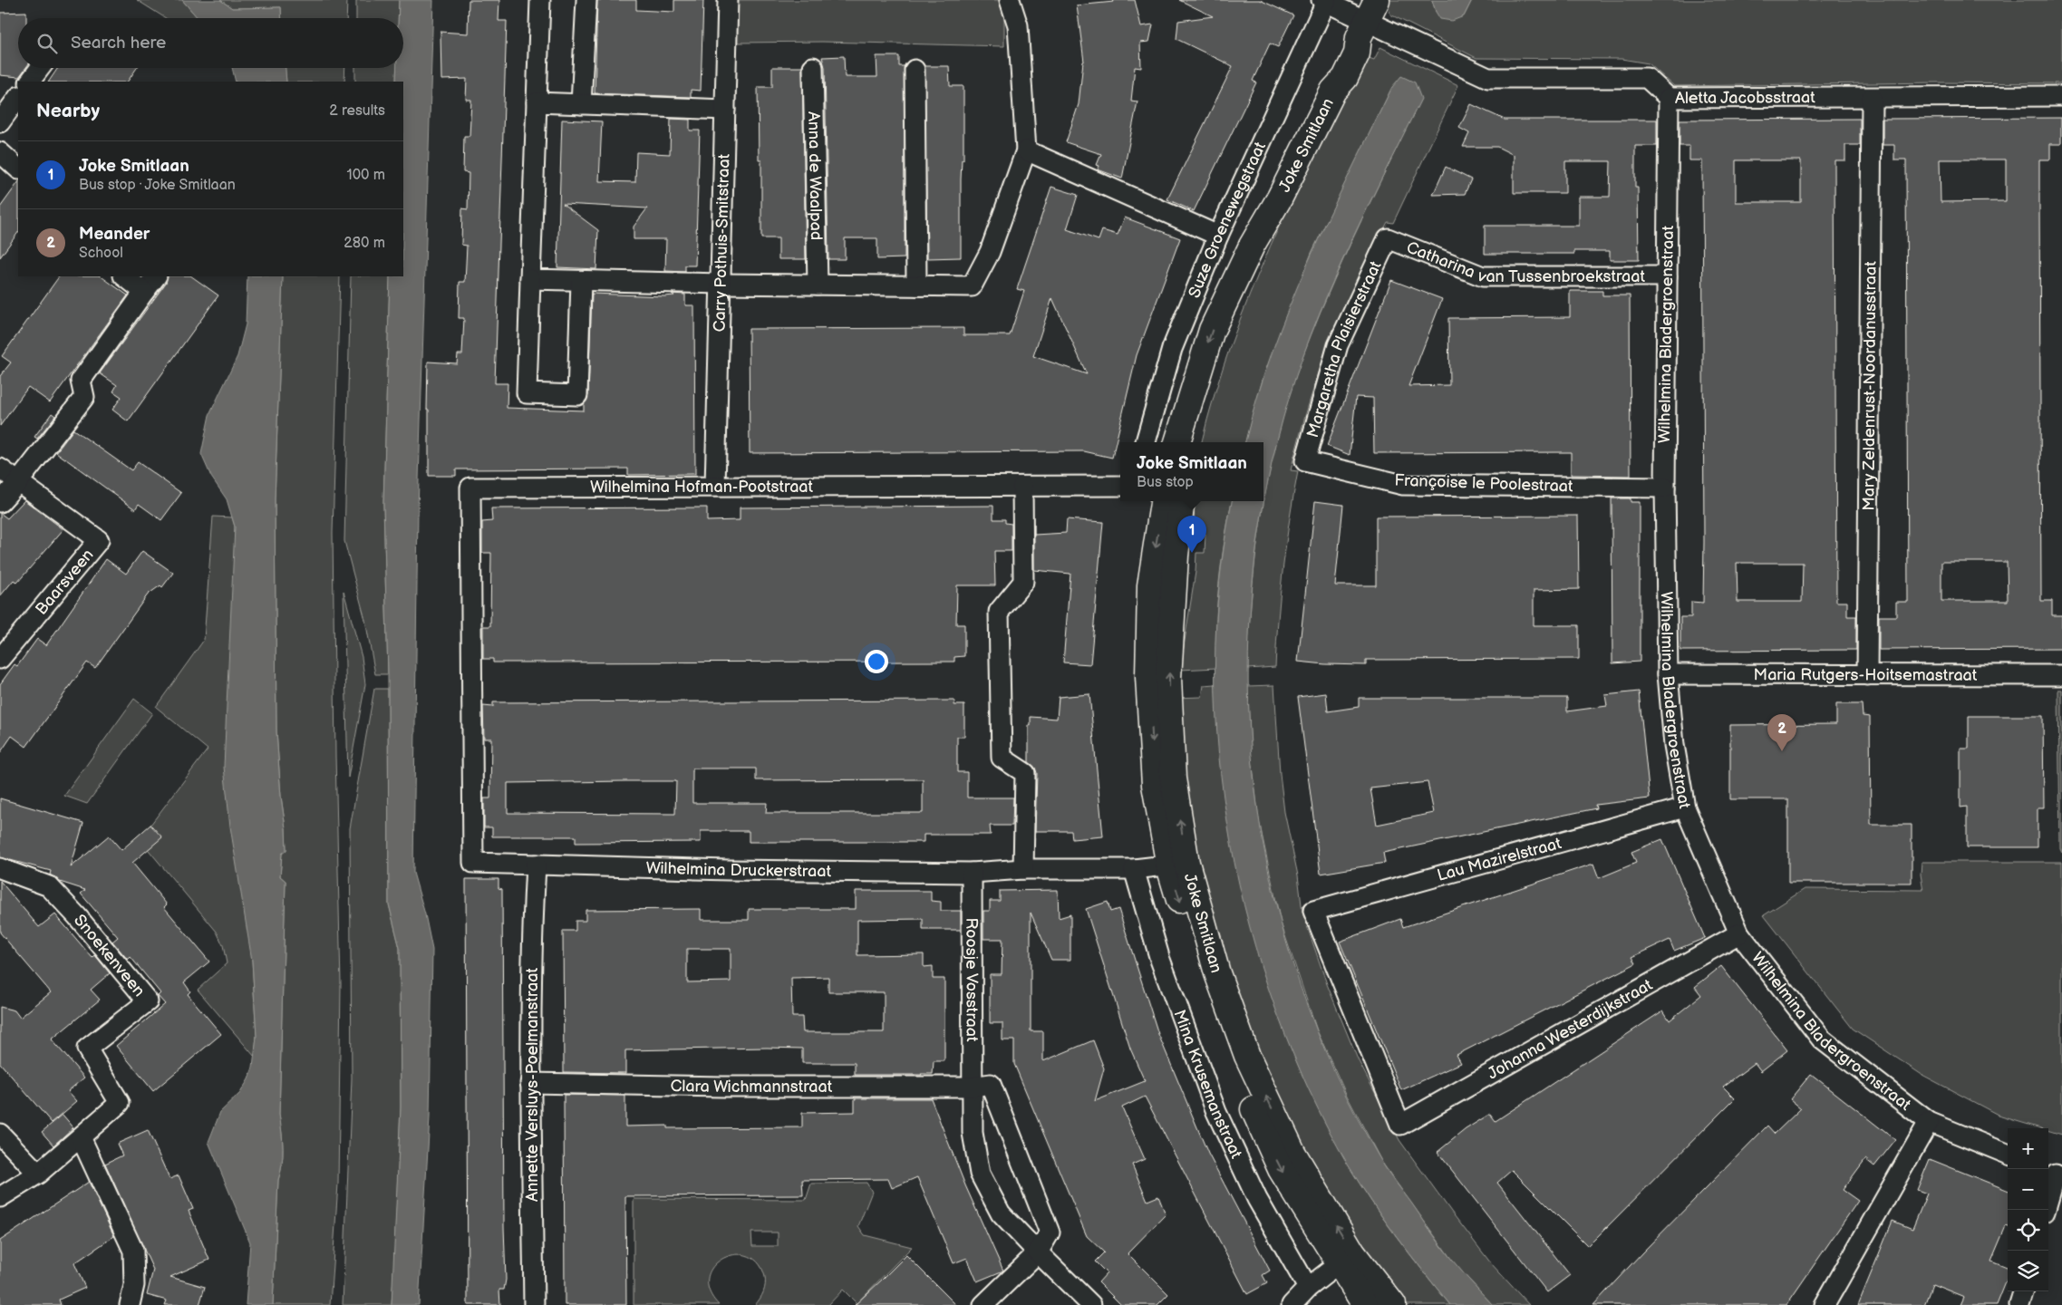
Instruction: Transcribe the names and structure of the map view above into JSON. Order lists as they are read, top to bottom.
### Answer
{
  "streets": {
    "street": [
      "Aletta Jacobsstraat",
      "Joke Smitlaan",
      "Anna de Waalpad",
      "Suze Groenewegstraat",
      "Carry Pothuis-Smitstraat",
      "Catharina van Tussenbroekstraat",
      "Wilhelmina Bladergroenstraat",
      "Margaretha Plaisierstraat",
      "Mary Zeldenrust-Noordanusstraat",
      "Françoise le Poolestraat",
      "Wilhelmina Hofman-Pootstraat",
      "Baarsveen",
      "Maria Rutgers-Hoitsemastraat",
      "Lau Mazirelstraat",
      "Wilhelmina Druckerstraat",
      "Snoekenveen",
      "Roosje Vosstraat",
      "Johanna Westerdijkstraat",
      "Mina Krusemanstraat",
      "Annette Versluys-Poelmanstraat",
      "Clara Wichmannstraat"
    ]
  },
  "crossings": [
    ["Aletta Jacobsstraat", "Joke Smitlaan"],
    ["Aletta Jacobsstraat", "Suze Groenewegstraat"],
    ["Aletta Jacobsstraat", "Wilhelmina Bladergroenstraat"],
    ["Aletta Jacobsstraat", "Mary Zeldenrust-Noordanusstraat"],
    ["Joke Smitlaan", "Wilhelmina Druckerstraat"],
    ["Carry Pothuis-Smitstraat", "Wilhelmina Hofman-Pootstraat"],
    ["Catharina van Tussenbroekstraat", "Wilhelmina Bladergroenstraat"],
    ["Catharina van Tussenbroekstraat", "Margaretha Plaisierstraat"],
    ["Wilhelmina Bladergroenstraat", "Françoise le Poolestraat"],
    ["Wilhelmina Bladergroenstraat", "Maria Rutgers-Hoitsemastraat"],
    ["Wilhelmina Bladergroenstraat", "Lau Mazirelstraat"],
    ["Wilhelmina Bladergroenstraat", "Johanna Westerdijkstraat"],
    ["Margaretha Plaisierstraat", "Françoise le Poolestraat"],
    ["Mary Zeldenrust-Noordanusstraat", "Maria Rutgers-Hoitsemastraat"],
    ["Wilhelmina Hofman-Pootstraat", "Wilhelmina Druckerstraat"],
    ["Lau Mazirelstraat", "Johanna Westerdijkstraat"],
    ["Wilhelmina Druckerstraat", "Roosje Vosstraat"],
    ["Wilhelmina Druckerstraat", "Mina Krusemanstraat"],
    ["Wilhelmina Druckerstraat", "Annette Versluys-Poelmanstraat"],
    ["Roosje Vosstraat", "Clara Wichmannstraat"],
    ["Annette Versluys-Poelmanstraat", "Clara Wichmannstraat"]
  ],
  "page": {
    "search": "Search here",
    "heading": ["Nearby", "2 results"],
    "list": [
      {
        "mark": "1",
        "name": "Joke Smitlaan",
        "note": "Bus stop · Joke Smitlaan",
        "value": "100 m"
      },
      {
        "mark": "2",
        "name": "Meander",
        "note": "School",
        "value": "280 m"
      }
    ],
    "popup": ["Joke Smitlaan", "Bus stop"],
    "pins": ["1", "2"],
    "map_buttons": ["+", "−"]
  }
}
